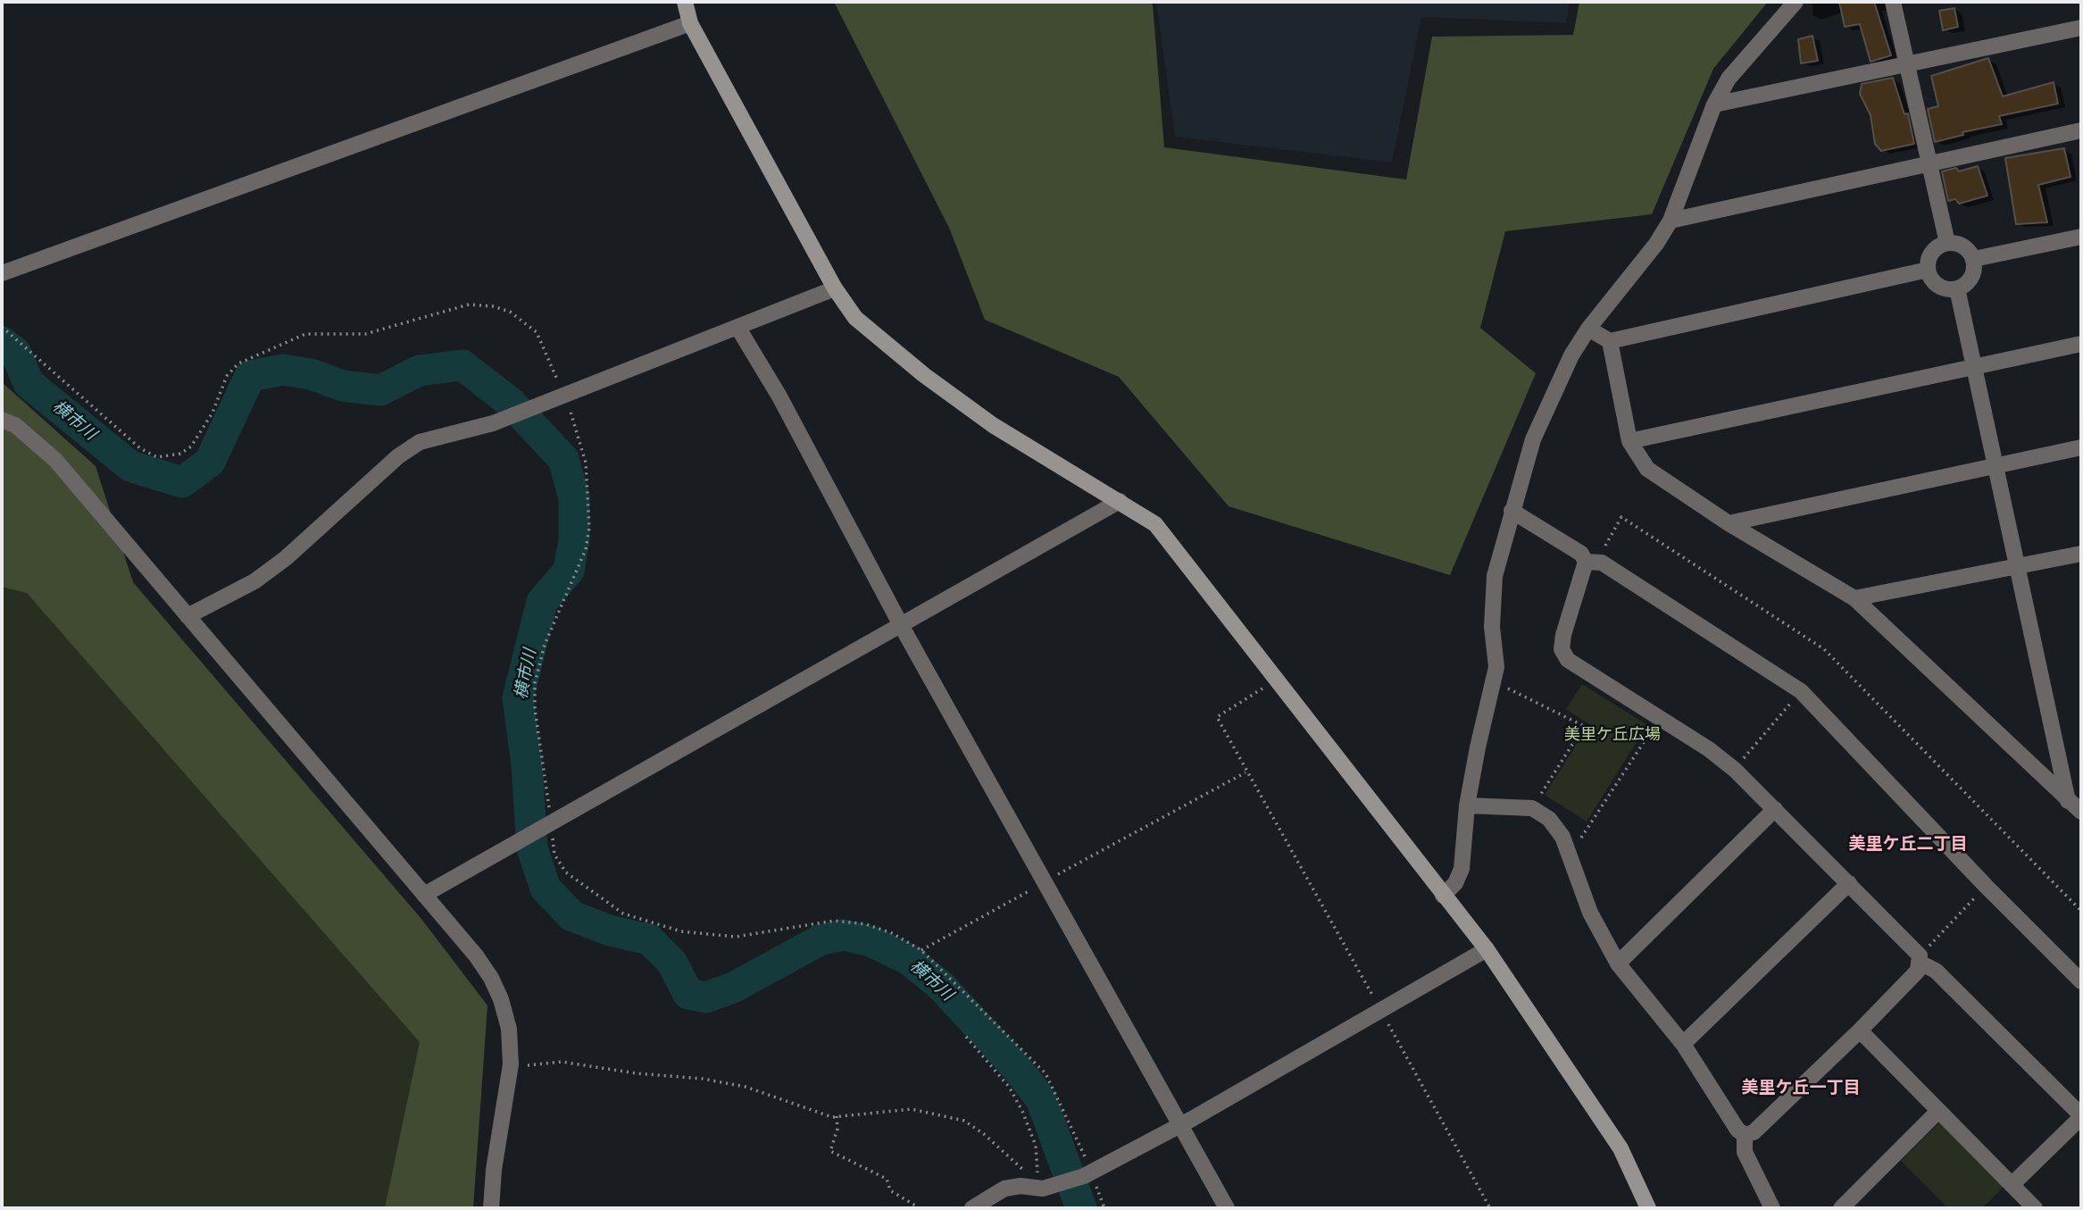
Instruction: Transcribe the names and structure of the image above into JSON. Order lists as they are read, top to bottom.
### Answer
{
  "districts": ["美里ケ丘二丁目", "美里ケ丘一丁目"],
  "water": ["横市川"],
  "parks": ["美里ケ丘広場"]
}
